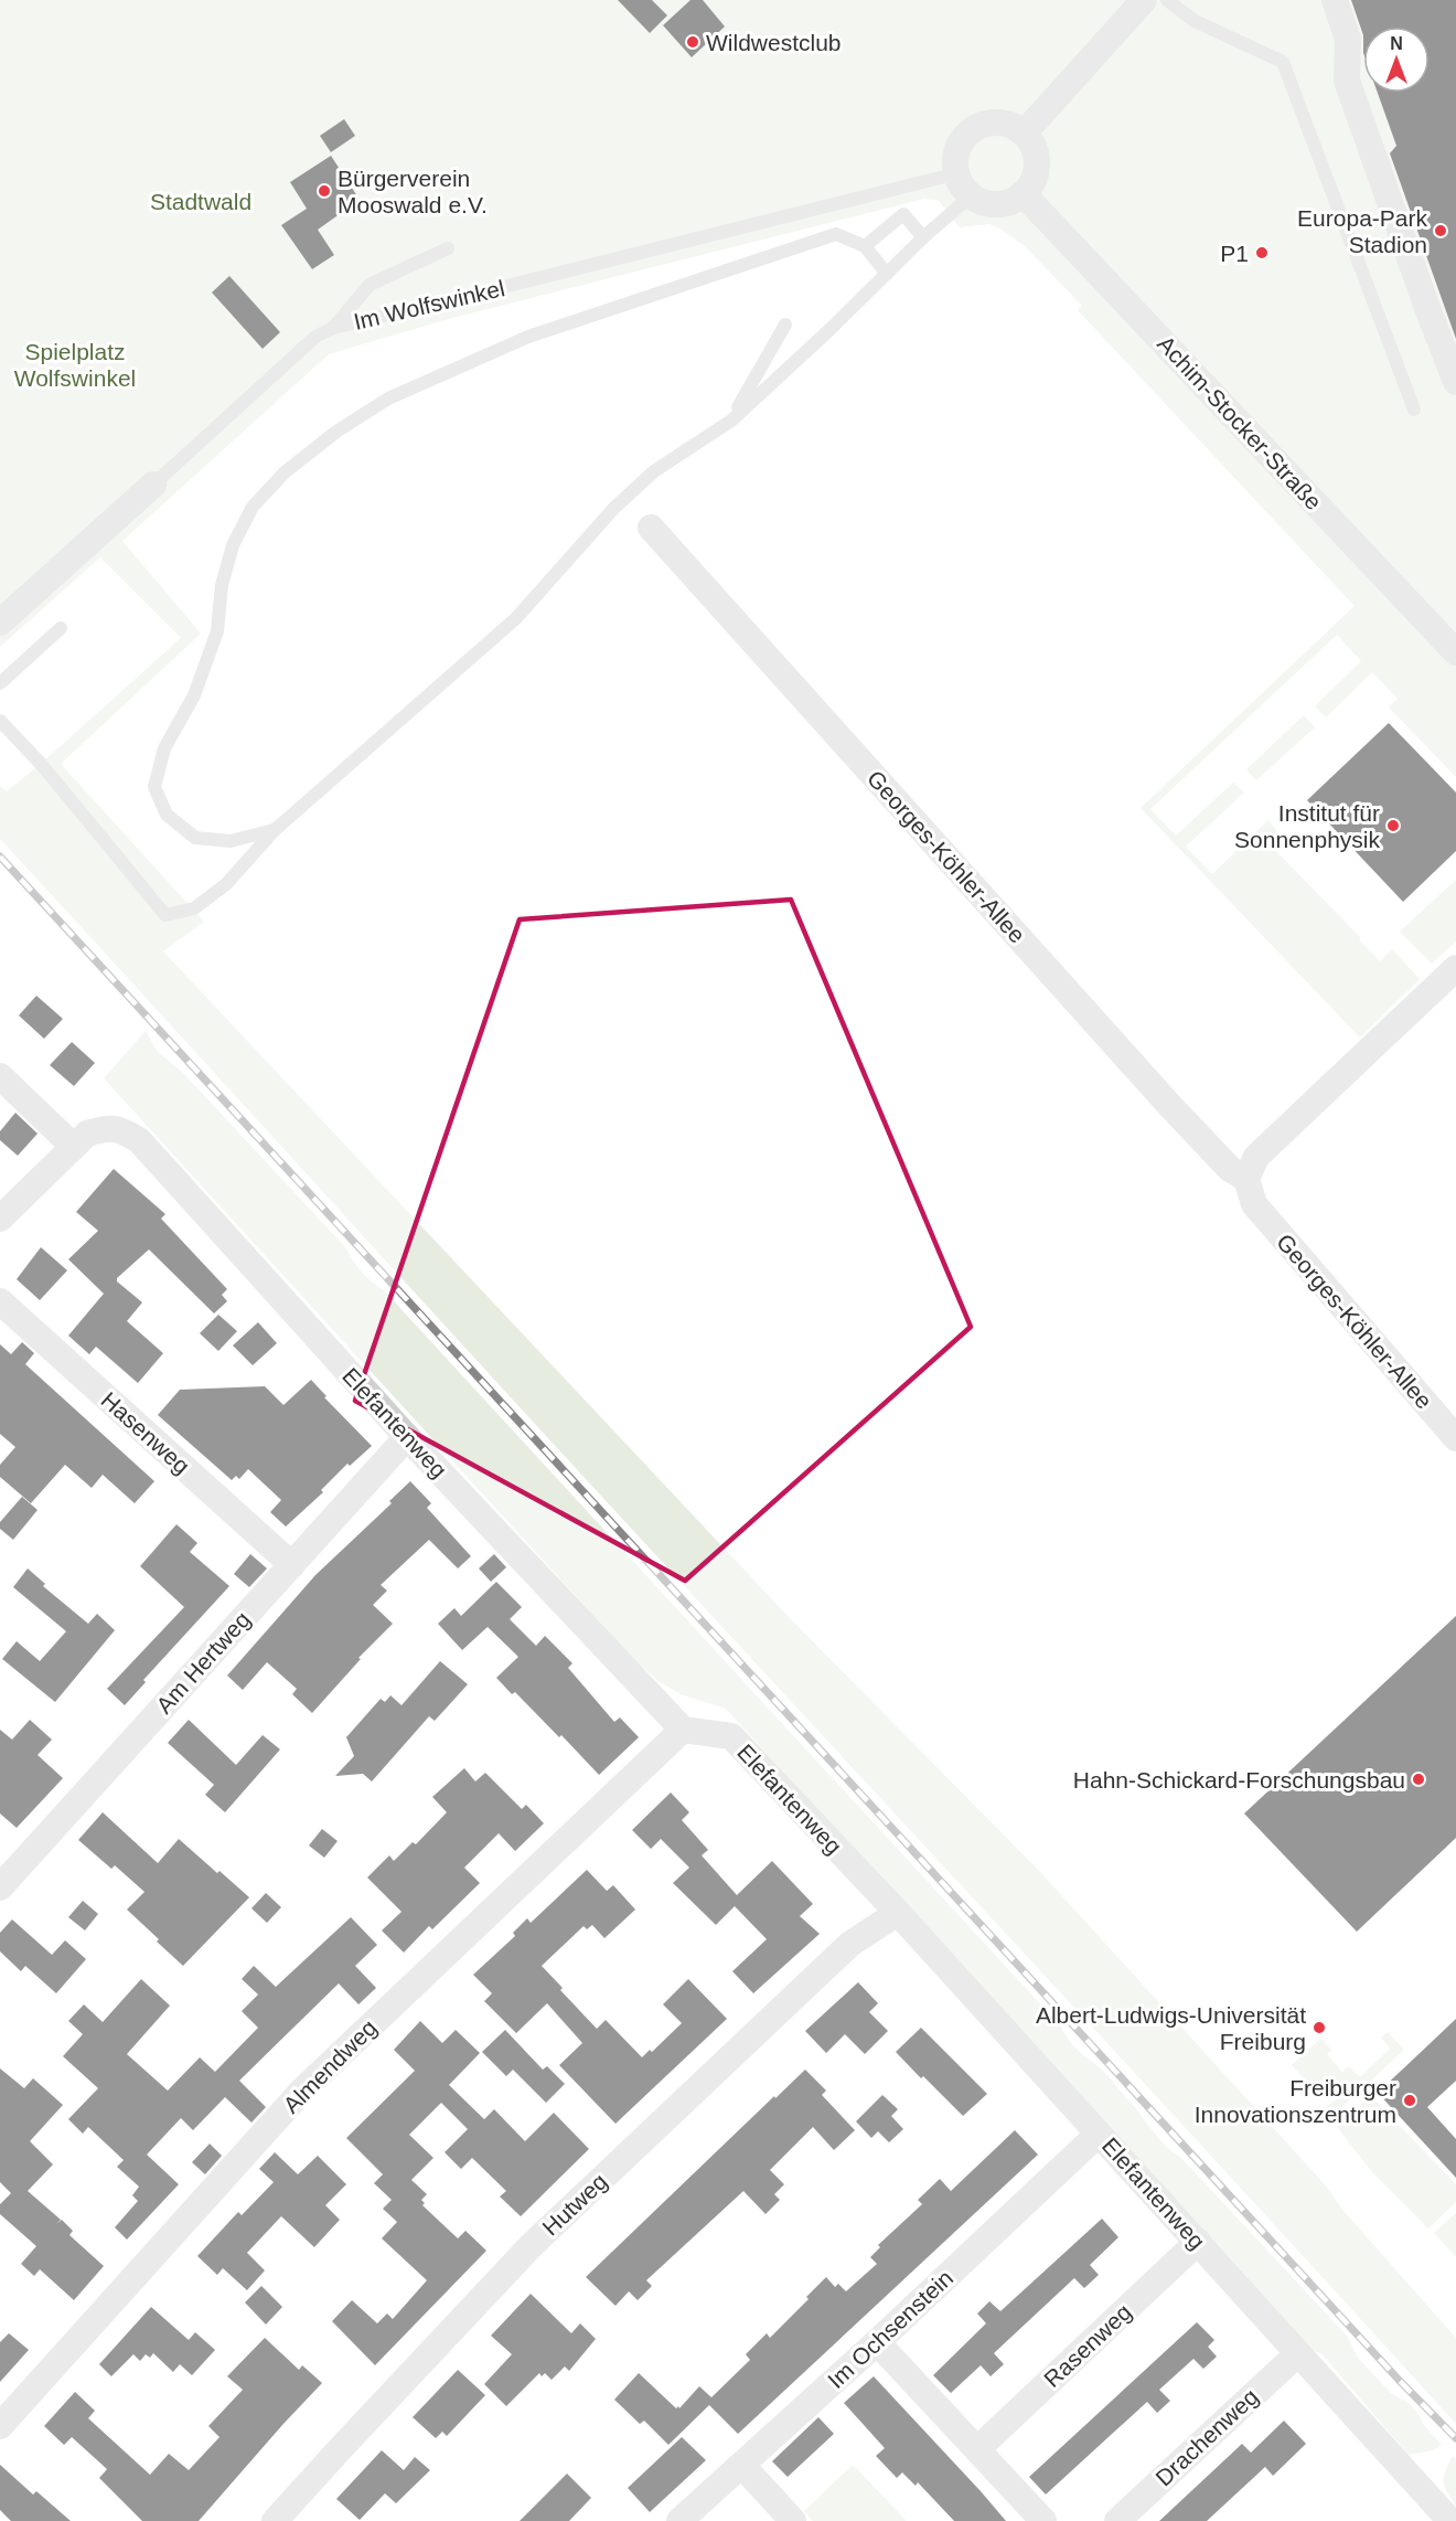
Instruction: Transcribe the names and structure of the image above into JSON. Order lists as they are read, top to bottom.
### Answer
{
  "streets": {
    "street": [
      "Im Wolfswinkel",
      "Achim-Stocker-Straße",
      "Georges-Köhler-Allee",
      "Elefantenweg",
      "Hasenweg",
      "Am Hertweg",
      "Almendweg",
      "Hutweg",
      "Im Ochsenstein",
      "Rasenweg",
      "Drachenweg"
    ]
  },
  "crossings": [
    ["Im Wolfswinkel", "Achim-Stocker-Straße"],
    ["Elefantenweg", "Am Hertweg"],
    ["Elefantenweg", "Almendweg"],
    ["Elefantenweg", "Hutweg"],
    ["Elefantenweg", "Im Ochsenstein"],
    ["Elefantenweg", "Rasenweg"],
    ["Elefantenweg", "Drachenweg"],
    ["Hasenweg", "Am Hertweg"]
  ],
  "parks": ["Stadtwald", "Spielplatz Wolfswinkel"],
  "places": [
    "Wildwestclub",
    "Bürgerverein Mooswald e.V.",
    "Europa-Park Stadion",
    "P1",
    "Institut für Sonnenphysik",
    "Hahn-Schickard-Forschungsbau",
    "Albert-Ludwigs-Universität Freiburg",
    "Freiburger Innovationszentrum"
  ],
  "north": "top"
}
